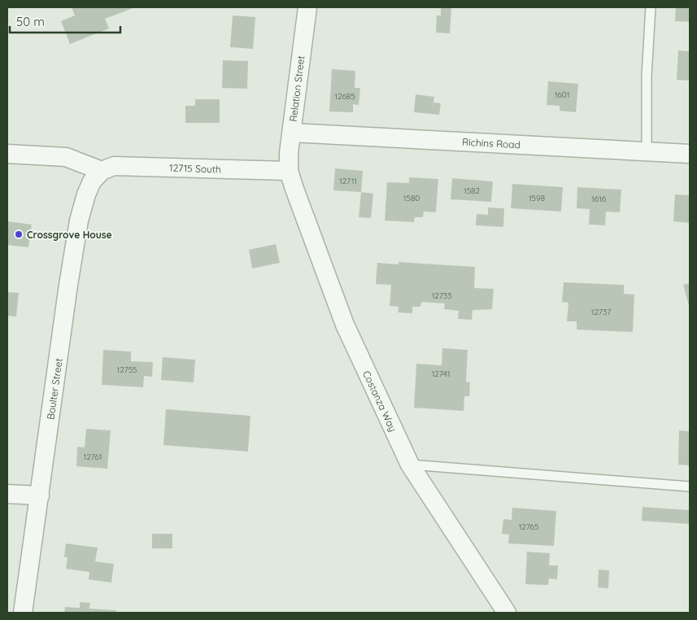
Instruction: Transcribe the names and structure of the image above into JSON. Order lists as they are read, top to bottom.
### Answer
{
  "streets": {
    "street": [
      "Relation Street",
      "Richins Road",
      "12715 South",
      "Boulter Street",
      "Costanza Way"
    ]
  },
  "crossings": [
    ["Relation Street", "Richins Road"],
    ["Relation Street", "12715 South"],
    ["Relation Street", "Costanza Way"],
    ["12715 South", "Boulter Street"],
    ["12715 South", "Costanza Way"]
  ],
  "places": ["Crossgrove House"],
  "house_numbers": [
    "1601",
    "12685",
    "12711",
    "1582",
    "1580",
    "1598",
    "1616",
    "12733",
    "12737",
    "12755",
    "12741",
    "12761",
    "12765"
  ],
  "scale_bar": "50 m"
}
